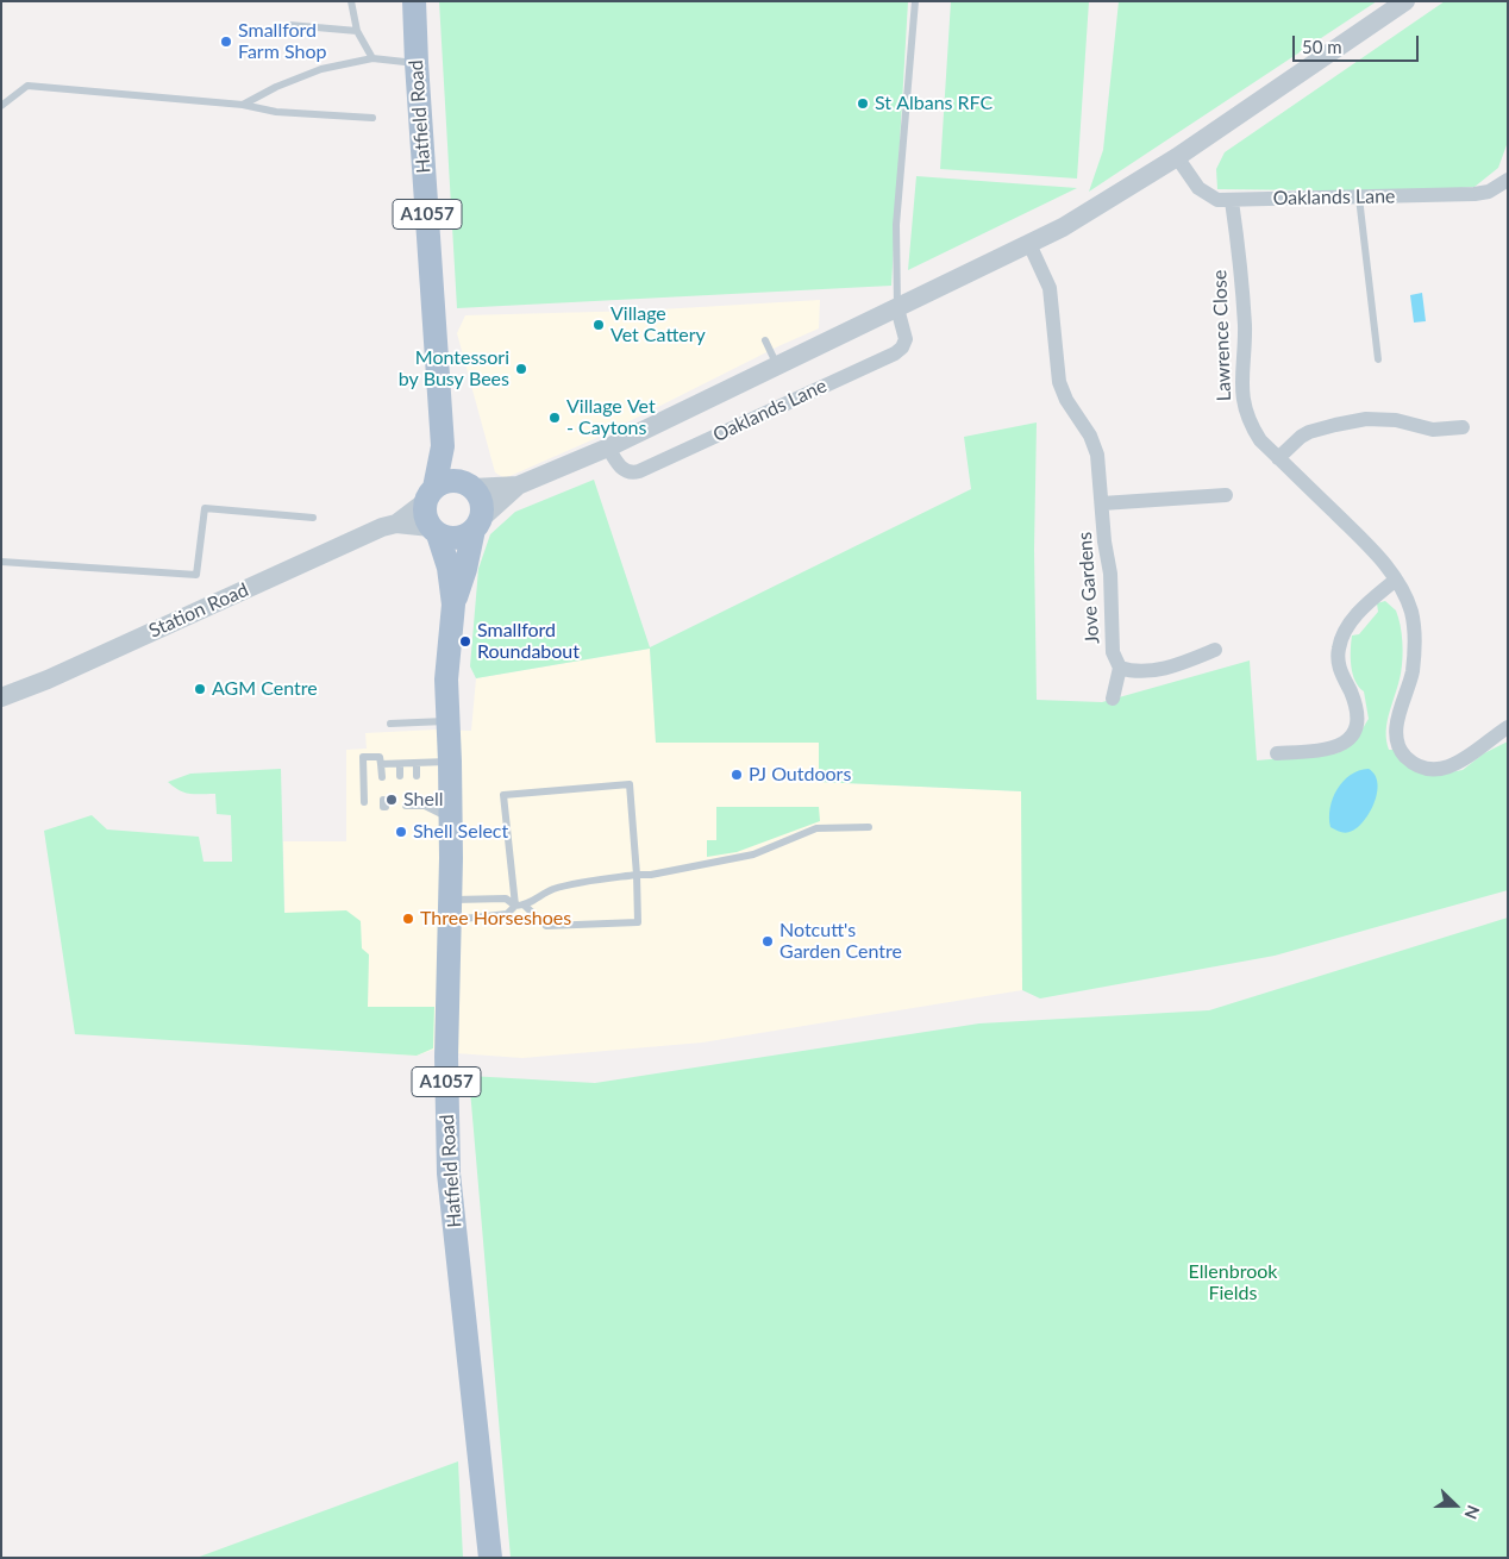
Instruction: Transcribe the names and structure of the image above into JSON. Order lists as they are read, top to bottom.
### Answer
{
  "streets": {
    "main road": ["Hatfield Road", "A1057"],
    "street": [
      "Oaklands Lane",
      "Lawrence Close",
      "Jove Gardens",
      "Station Road"
    ]
  },
  "crossings": [
    ["Hatfield Road", "Oaklands Lane"],
    ["Hatfield Road", "Station Road"],
    ["Oaklands Lane", "Lawrence Close"],
    ["Oaklands Lane", "Jove Gardens"],
    ["Oaklands Lane", "Station Road"]
  ],
  "parks": ["Ellenbrook Fields"],
  "places": [
    "Smallford Farm Shop",
    "St Albans RFC",
    "Village Vet Cattery",
    "Montessori by Busy Bees",
    "Village Vet - Caytons",
    "Smallford Roundabout",
    "AGM Centre",
    "PJ Outdoors",
    "Shell",
    "Shell Select",
    "Three Horseshoes",
    "Notcutt's Garden Centre"
  ],
  "scale_bar": "50 m",
  "north": "right"
}
